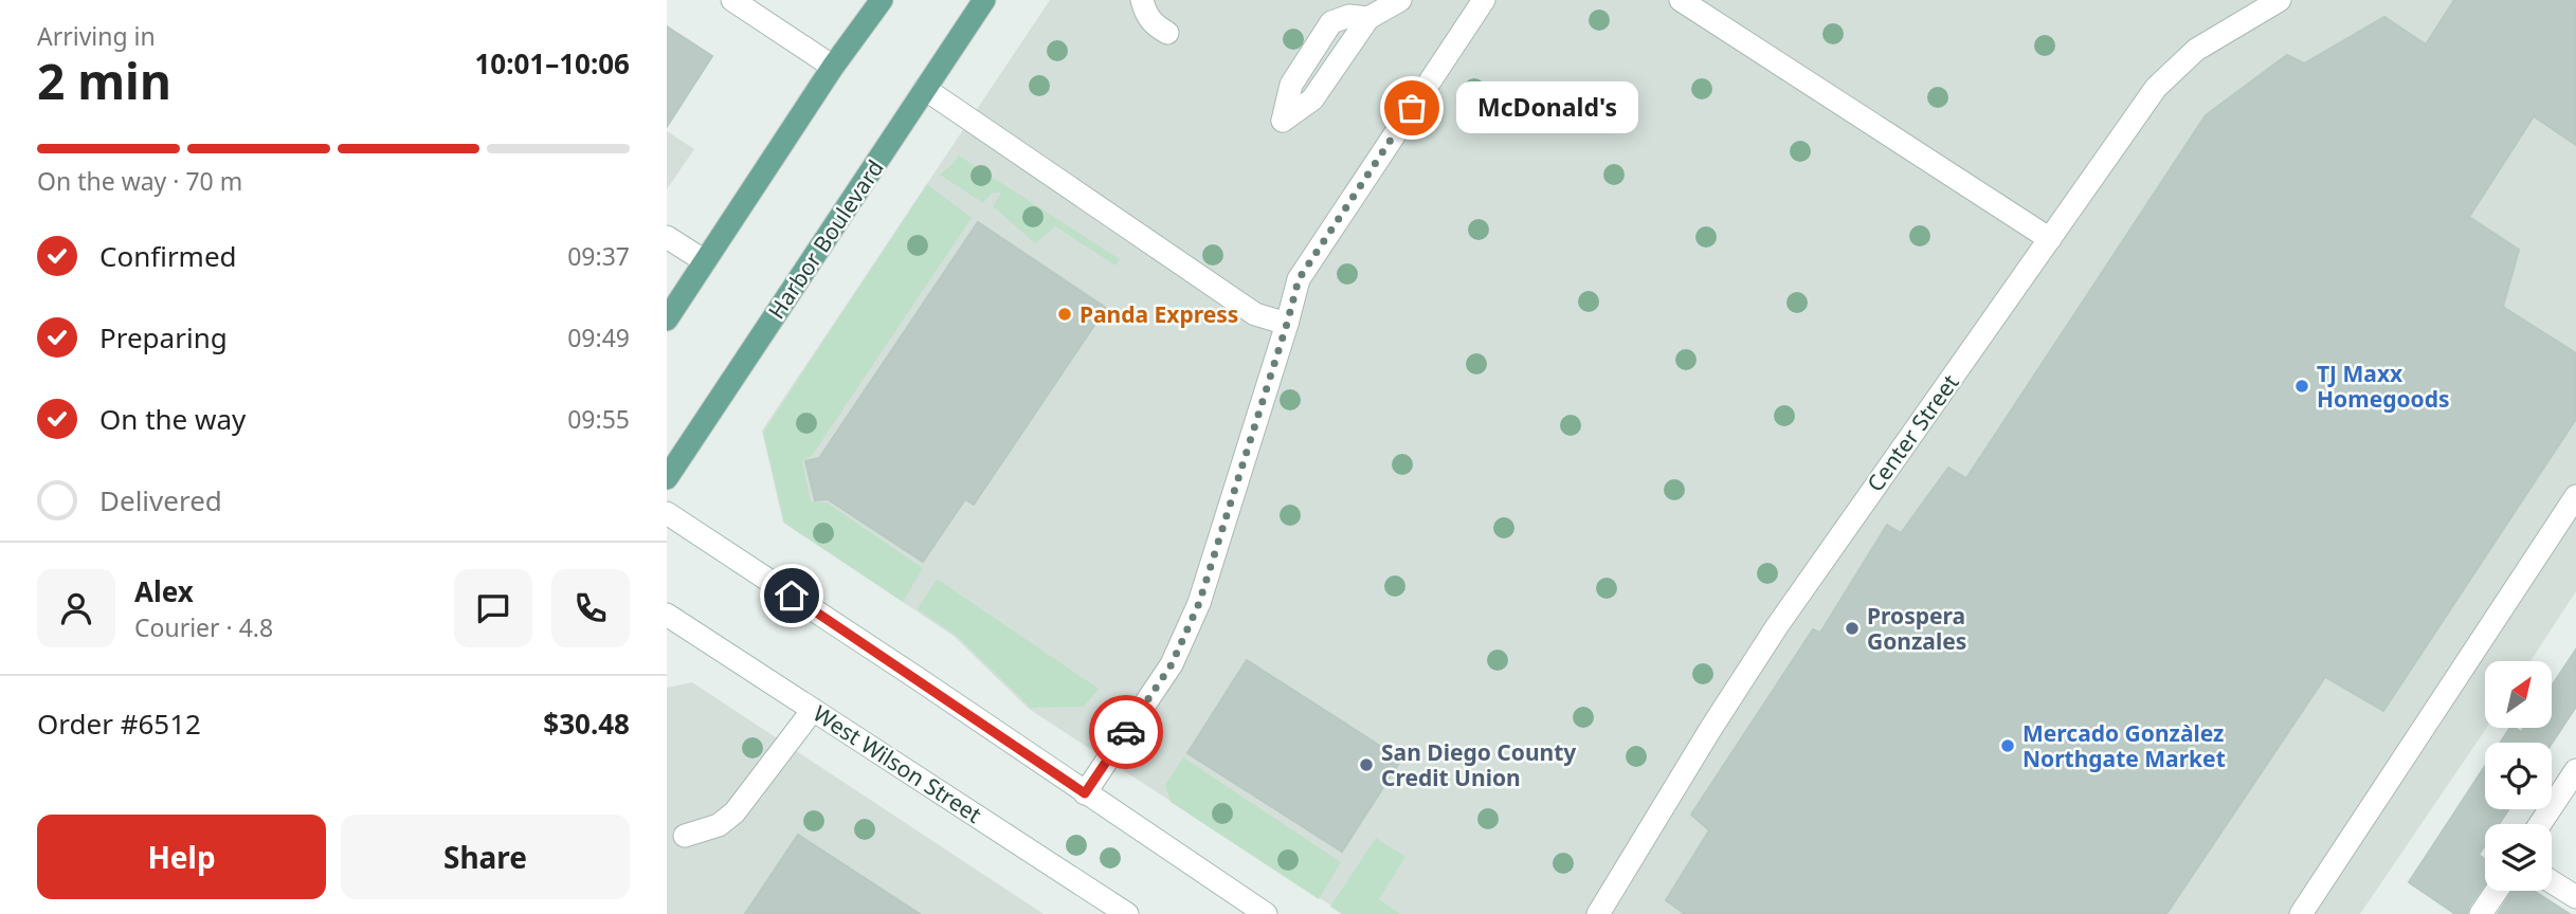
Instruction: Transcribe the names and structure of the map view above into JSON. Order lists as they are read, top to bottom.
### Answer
{
  "streets": {
    "main road": ["Harbor Boulevard"],
    "street": ["Center Street", "West Wilson Street"]
  },
  "places": [
    "McDonald's",
    "Panda Express",
    "TJ Maxx Homegoods",
    "Prospera Gonzales",
    "Mercado Gonzàlez Northgate Market",
    "San Diego County Credit Union"
  ],
  "north": "top right",
  "page": {
    "heading": ["2 min", "Arriving in", "10:01–10:06"],
    "panel": [
      "Alex",
      "Courier · 4.8",
      "Order #6512",
      "$30.48"
    ],
    "bubble": "McDonald's",
    "bar": "On the way · 70 m",
    "list": [
      ["Confirmed", "09:37"],
      ["Preparing", "09:49"],
      ["On the way", "09:55"],
      "Delivered"
    ],
    "buttons": ["Help", "Share"]
  }
}
